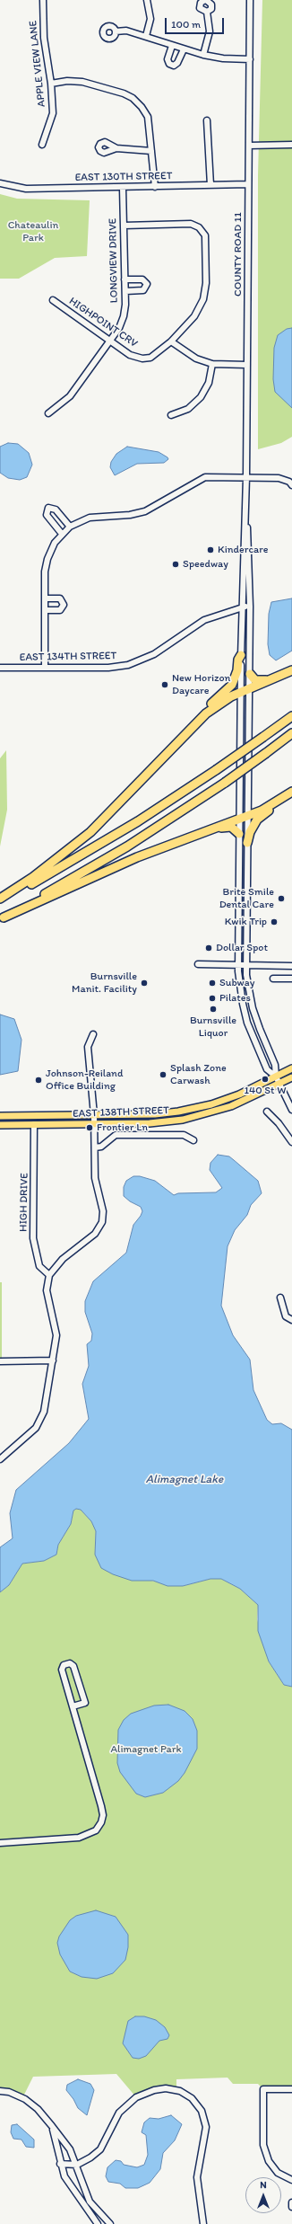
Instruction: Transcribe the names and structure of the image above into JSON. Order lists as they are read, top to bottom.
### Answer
{
  "streets": {
    "main road": ["EAST 138TH STREET"],
    "street": [
      "APPLE VIEW LANE",
      "EAST 130TH STREET",
      "COUNTY ROAD 11",
      "LONGVIEW DRIVE",
      "HIGHPOINT CRV",
      "EAST 134TH STREET",
      "HIGH DRIVE"
    ]
  },
  "crossings": [
    ["EAST 130TH STREET", "COUNTY ROAD 11"],
    ["EAST 130TH STREET", "LONGVIEW DRIVE"],
    ["LONGVIEW DRIVE", "HIGHPOINT CRV"],
    ["EAST 138TH STREET", "HIGH DRIVE"]
  ],
  "water": ["Alimagnet Lake"],
  "parks": ["Chateaulin Park", "Alimagnet Park"],
  "places": [
    "Kindercare",
    "Speedway",
    "New Horizon Daycare",
    "Brite Smile Dental Care",
    "Kwik Trip",
    "Dollar Spot",
    "Burnsville Manit. Facility",
    "Subway",
    "Pilates",
    "Burnsville Liquor",
    "Splash Zone Carwash",
    "140 St W",
    "Johnson-Reiland Office Building",
    "Frontier Ln"
  ],
  "scale_bar": "100 m",
  "north": "top"
}
